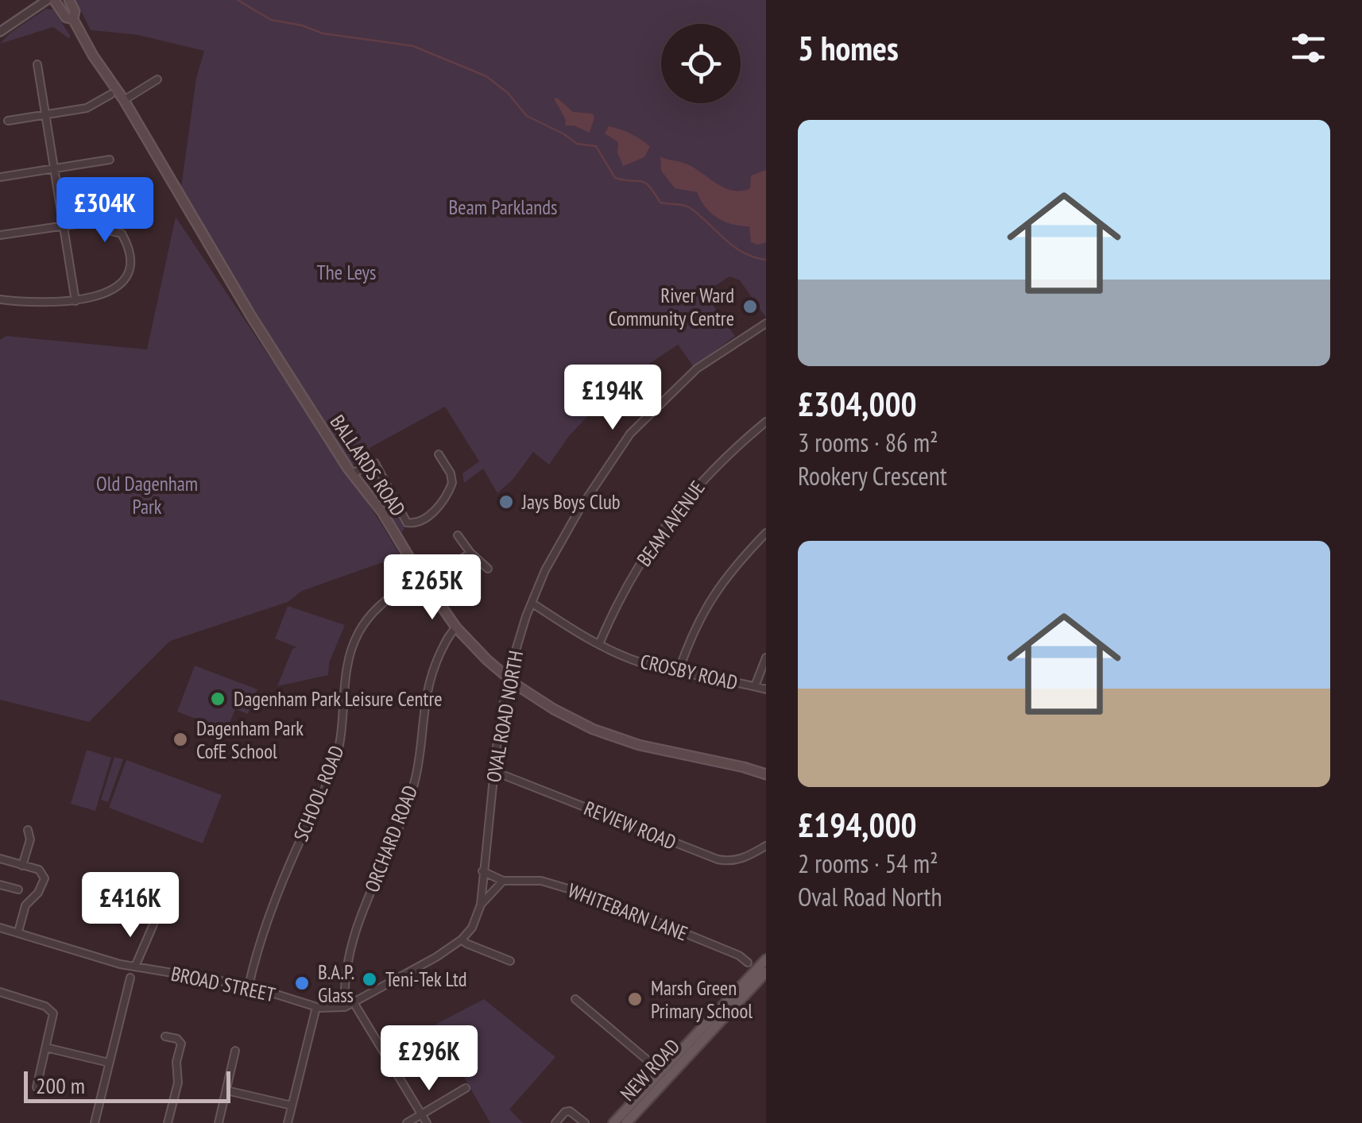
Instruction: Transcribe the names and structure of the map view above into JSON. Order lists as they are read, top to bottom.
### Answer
{
  "streets": {
    "main road": ["BALLARDS ROAD", "NEW ROAD"],
    "street": [
      "BEAM AVENUE",
      "CROSBY ROAD",
      "OVAL ROAD NORTH",
      "SCHOOL ROAD",
      "REVIEW ROAD",
      "ORCHARD ROAD",
      "WHITEBARN LANE",
      "BROAD STREET"
    ]
  },
  "crossings": [
    ["BALLARDS ROAD", "OVAL ROAD NORTH"],
    ["BALLARDS ROAD", "SCHOOL ROAD"],
    ["BALLARDS ROAD", "ORCHARD ROAD"],
    ["BEAM AVENUE", "CROSBY ROAD"],
    ["CROSBY ROAD", "OVAL ROAD NORTH"],
    ["OVAL ROAD NORTH", "REVIEW ROAD"],
    ["OVAL ROAD NORTH", "WHITEBARN LANE"],
    ["SCHOOL ROAD", "BROAD STREET"],
    ["ORCHARD ROAD", "BROAD STREET"]
  ],
  "parks": ["Beam Parklands", "The Leys", "Old Dagenham Park"],
  "places": [
    "River Ward Community Centre",
    "Jays Boys Club",
    "Dagenham Park Leisure Centre",
    "Dagenham Park CofE School",
    "Teni-Tek Ltd",
    "B.A.P. Glass",
    "Marsh Green Primary School"
  ],
  "scale_bar": "200 m",
  "page": {
    "heading": "5 homes",
    "list": [
      {
        "name": "£304,000",
        "note": "3 rooms · 86 m² · Rookery Crescent"
      },
      {
        "name": "£194,000",
        "note": "2 rooms · 54 m² · Oval Road North"
      }
    ],
    "price": [
      "£304K",
      "£194K",
      "£265K",
      "£416K",
      "£296K"
    ],
    "scale": "200 m"
  }
}
